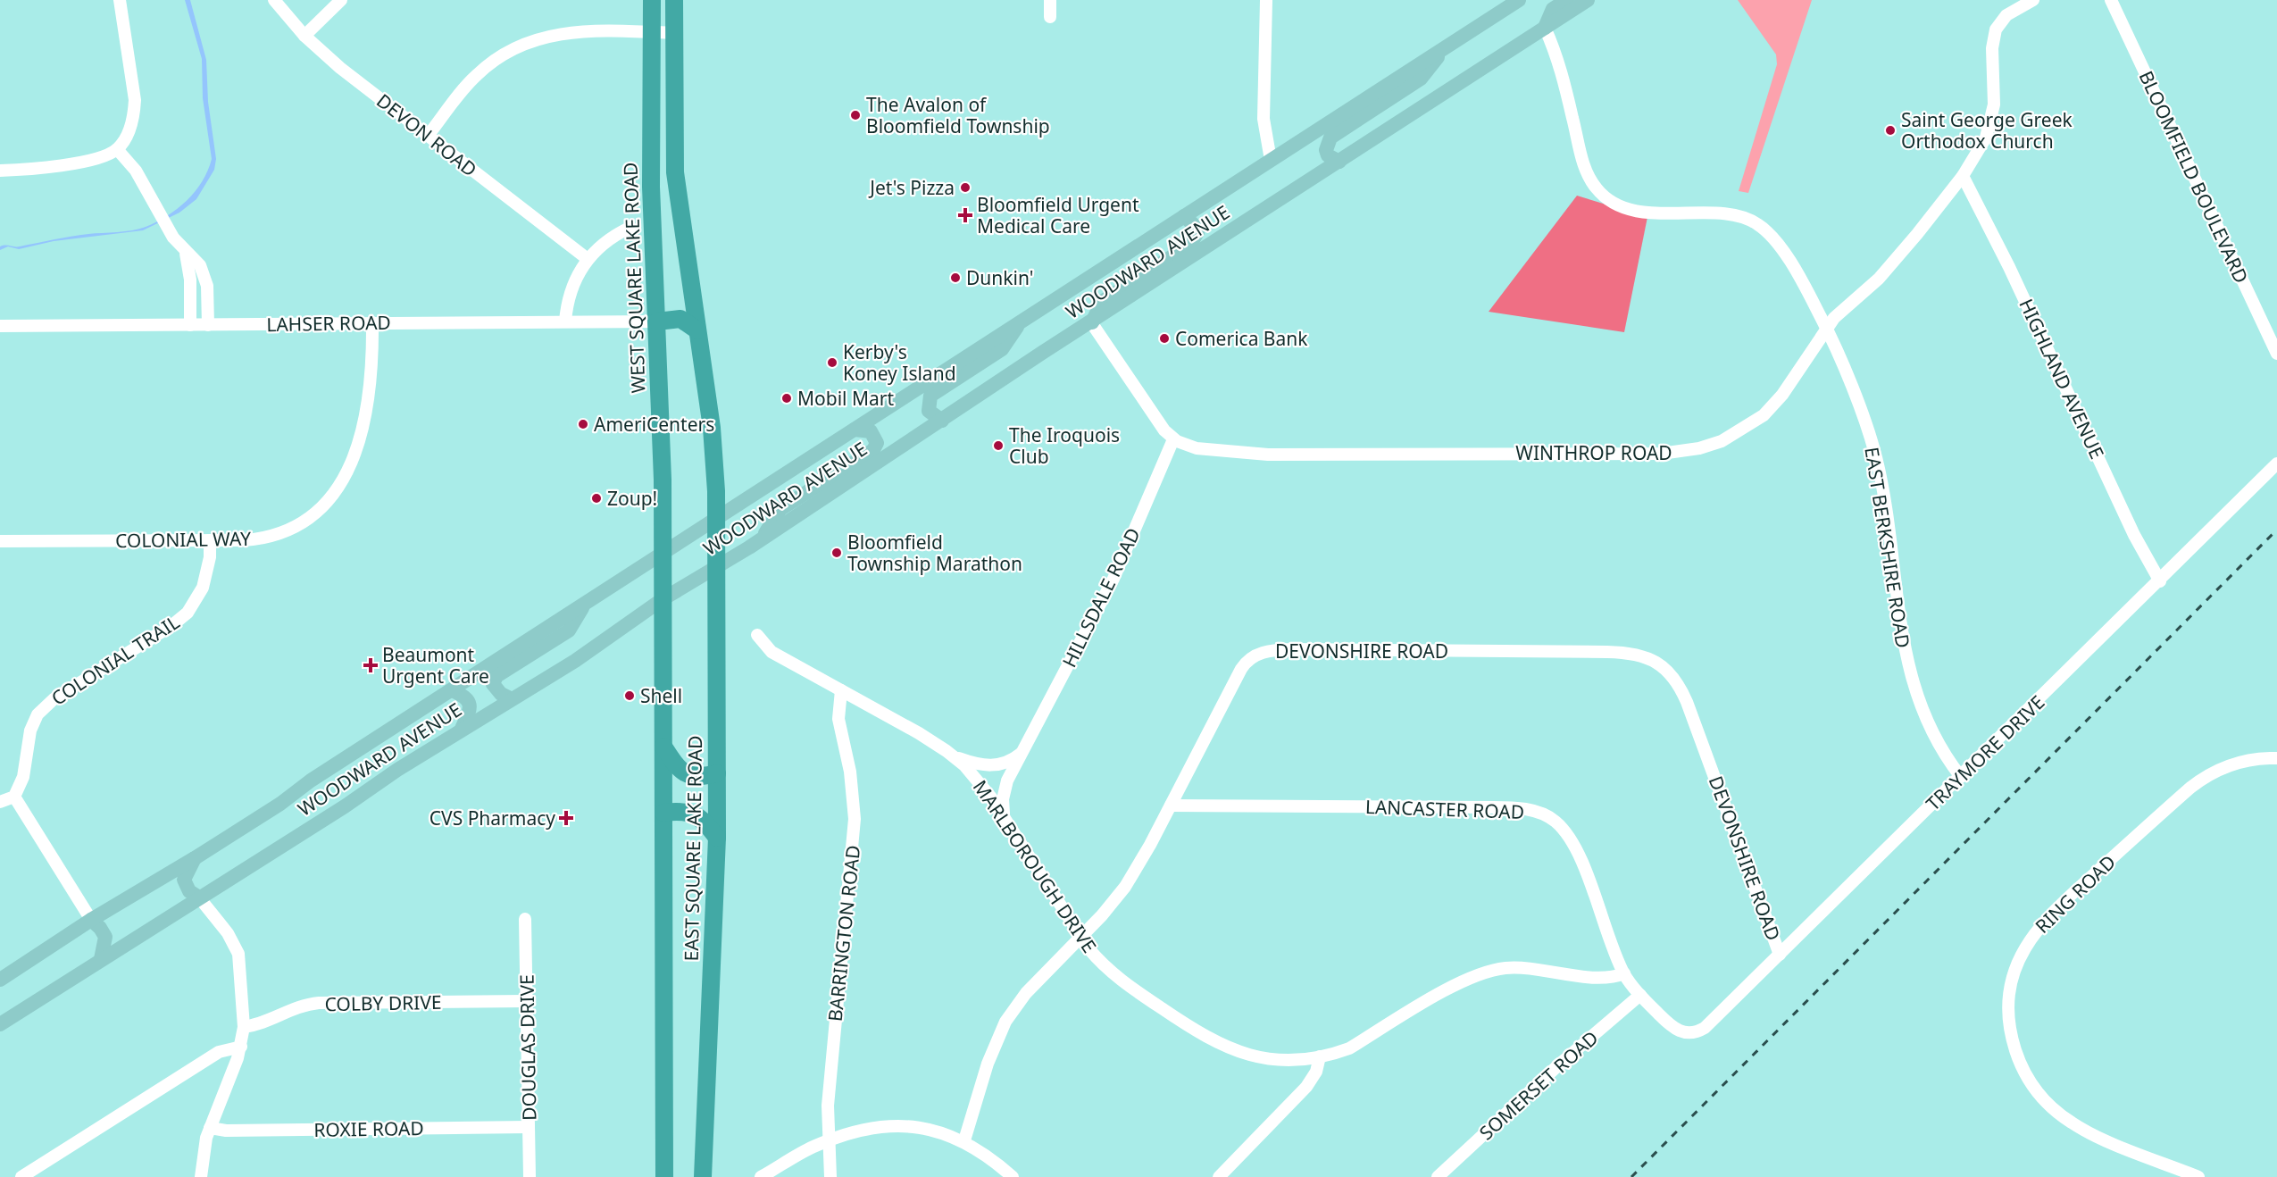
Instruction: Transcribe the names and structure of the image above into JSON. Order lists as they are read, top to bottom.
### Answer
{
  "streets": {
    "highway": ["WEST SQUARE LAKE ROAD", "EAST SQUARE LAKE ROAD"],
    "main road": ["WOODWARD AVENUE"],
    "street": [
      "DEVON ROAD",
      "BLOOMFIELD BOULEVARD",
      "LAHSER ROAD",
      "HIGHLAND AVENUE",
      "WINTHROP ROAD",
      "COLONIAL WAY",
      "EAST BERKSHIRE ROAD",
      "HILLSDALE ROAD",
      "DEVONSHIRE ROAD",
      "COLONIAL TRAIL",
      "TRAYMORE DRIVE",
      "LANCASTER ROAD",
      "MARLBOROUGH DRIVE",
      "RING ROAD",
      "BARRINGTON ROAD",
      "COLBY DRIVE",
      "DOUGLAS DRIVE",
      "SOMERSET ROAD",
      "ROXIE ROAD"
    ]
  },
  "crossings": [
    ["WOODWARD AVENUE", "WEST SQUARE LAKE ROAD"],
    ["WOODWARD AVENUE", "EAST BERKSHIRE ROAD"],
    ["WOODWARD AVENUE", "EAST SQUARE LAKE ROAD"],
    ["WEST SQUARE LAKE ROAD", "LAHSER ROAD"],
    ["WEST SQUARE LAKE ROAD", "EAST SQUARE LAKE ROAD"],
    ["LAHSER ROAD", "COLONIAL WAY"],
    ["HIGHLAND AVENUE", "WINTHROP ROAD"],
    ["HIGHLAND AVENUE", "TRAYMORE DRIVE"],
    ["WINTHROP ROAD", "EAST BERKSHIRE ROAD"],
    ["WINTHROP ROAD", "HILLSDALE ROAD"],
    ["COLONIAL WAY", "COLONIAL TRAIL"],
    ["EAST BERKSHIRE ROAD", "TRAYMORE DRIVE"],
    ["HILLSDALE ROAD", "MARLBOROUGH DRIVE"],
    ["DEVONSHIRE ROAD", "TRAYMORE DRIVE"],
    ["DEVONSHIRE ROAD", "LANCASTER ROAD"],
    ["DEVONSHIRE ROAD", "MARLBOROUGH DRIVE"],
    ["TRAYMORE DRIVE", "LANCASTER ROAD"],
    ["LANCASTER ROAD", "MARLBOROUGH DRIVE"],
    ["LANCASTER ROAD", "SOMERSET ROAD"],
    ["MARLBOROUGH DRIVE", "BARRINGTON ROAD"],
    ["COLBY DRIVE", "DOUGLAS DRIVE"],
    ["DOUGLAS DRIVE", "ROXIE ROAD"]
  ],
  "places": {
    "other": [
      "The Avalon of Bloomfield Township",
      "Saint George Greek Orthodox Church",
      "Jet's Pizza",
      "Dunkin'",
      "Comerica Bank",
      "Kerby's Koney Island",
      "Mobil Mart",
      "AmeriCenters",
      "The Iroquois Club",
      "Zoup!",
      "Bloomfield Township Marathon",
      "Shell"
    ],
    "health": ["Bloomfield Urgent Medical Care", "Beaumont Urgent Care", "CVS Pharmacy"]
  }
}
